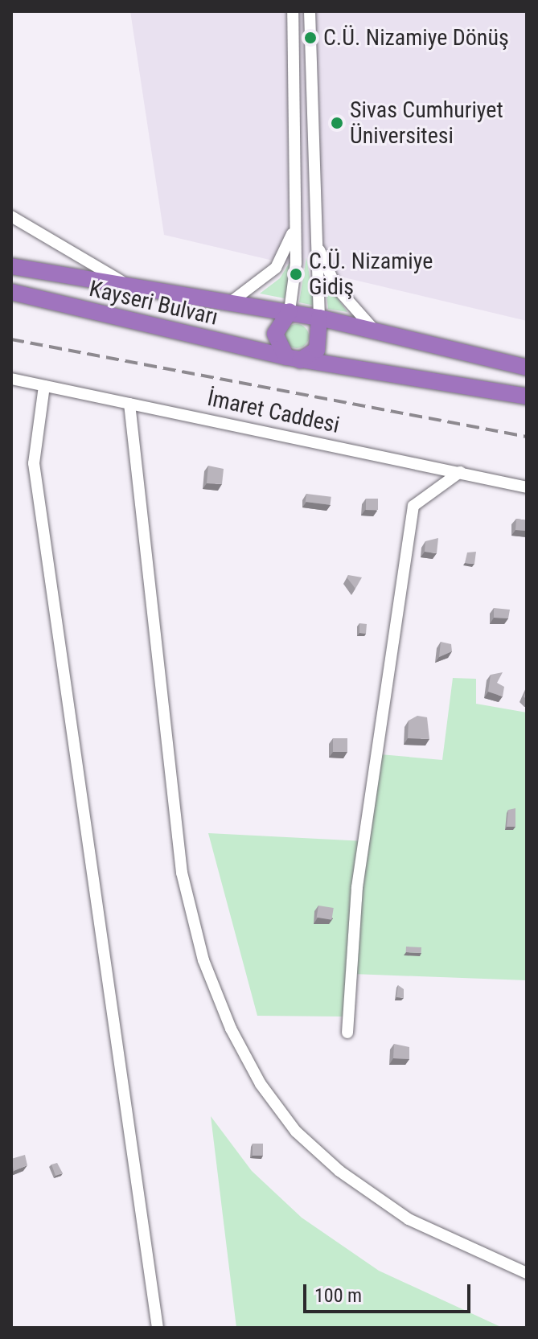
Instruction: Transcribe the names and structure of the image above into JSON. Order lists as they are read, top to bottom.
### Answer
{
  "streets": {
    "highway": ["Kayseri Bulvarı"],
    "street": ["İmaret Caddesi"]
  },
  "places": ["C.Ü. Nizamiye Dönüş", "Sivas Cumhuriyet Üniversitesi", "C.Ü. Nizamiye Gidiş"],
  "scale_bar": "100 m"
}
